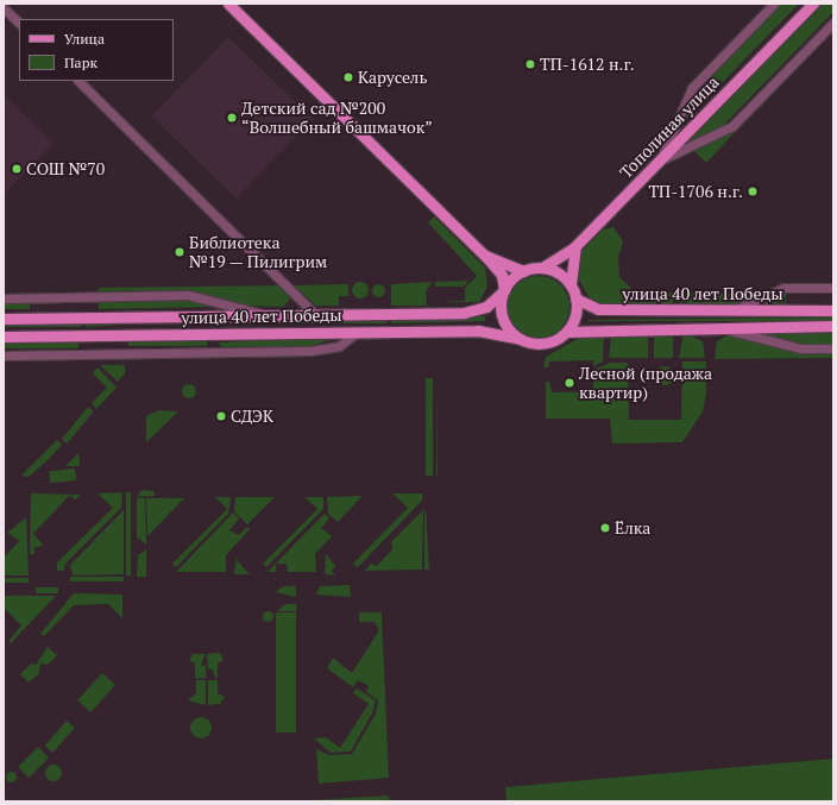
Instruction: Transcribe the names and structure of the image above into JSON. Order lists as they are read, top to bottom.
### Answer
{
  "streets": {
    "main road": ["Тополиная улица", "улица 40 лет Победы"]
  },
  "crossings": [
    ["Тополиная улица", "улица 40 лет Победы"]
  ],
  "places": [
    "ТП-1612 н.г.",
    "Карусель",
    "Детский сад №200 “Волшебный башмачок”",
    "СОШ №70",
    "ТП-1706 н.г.",
    "Библиотека №19 — Пилигрим",
    "Лесной (продажа квартир)",
    "СДЭК",
    "Ёлка"
  ],
  "legend": ["Улица", "Парк"]
}
